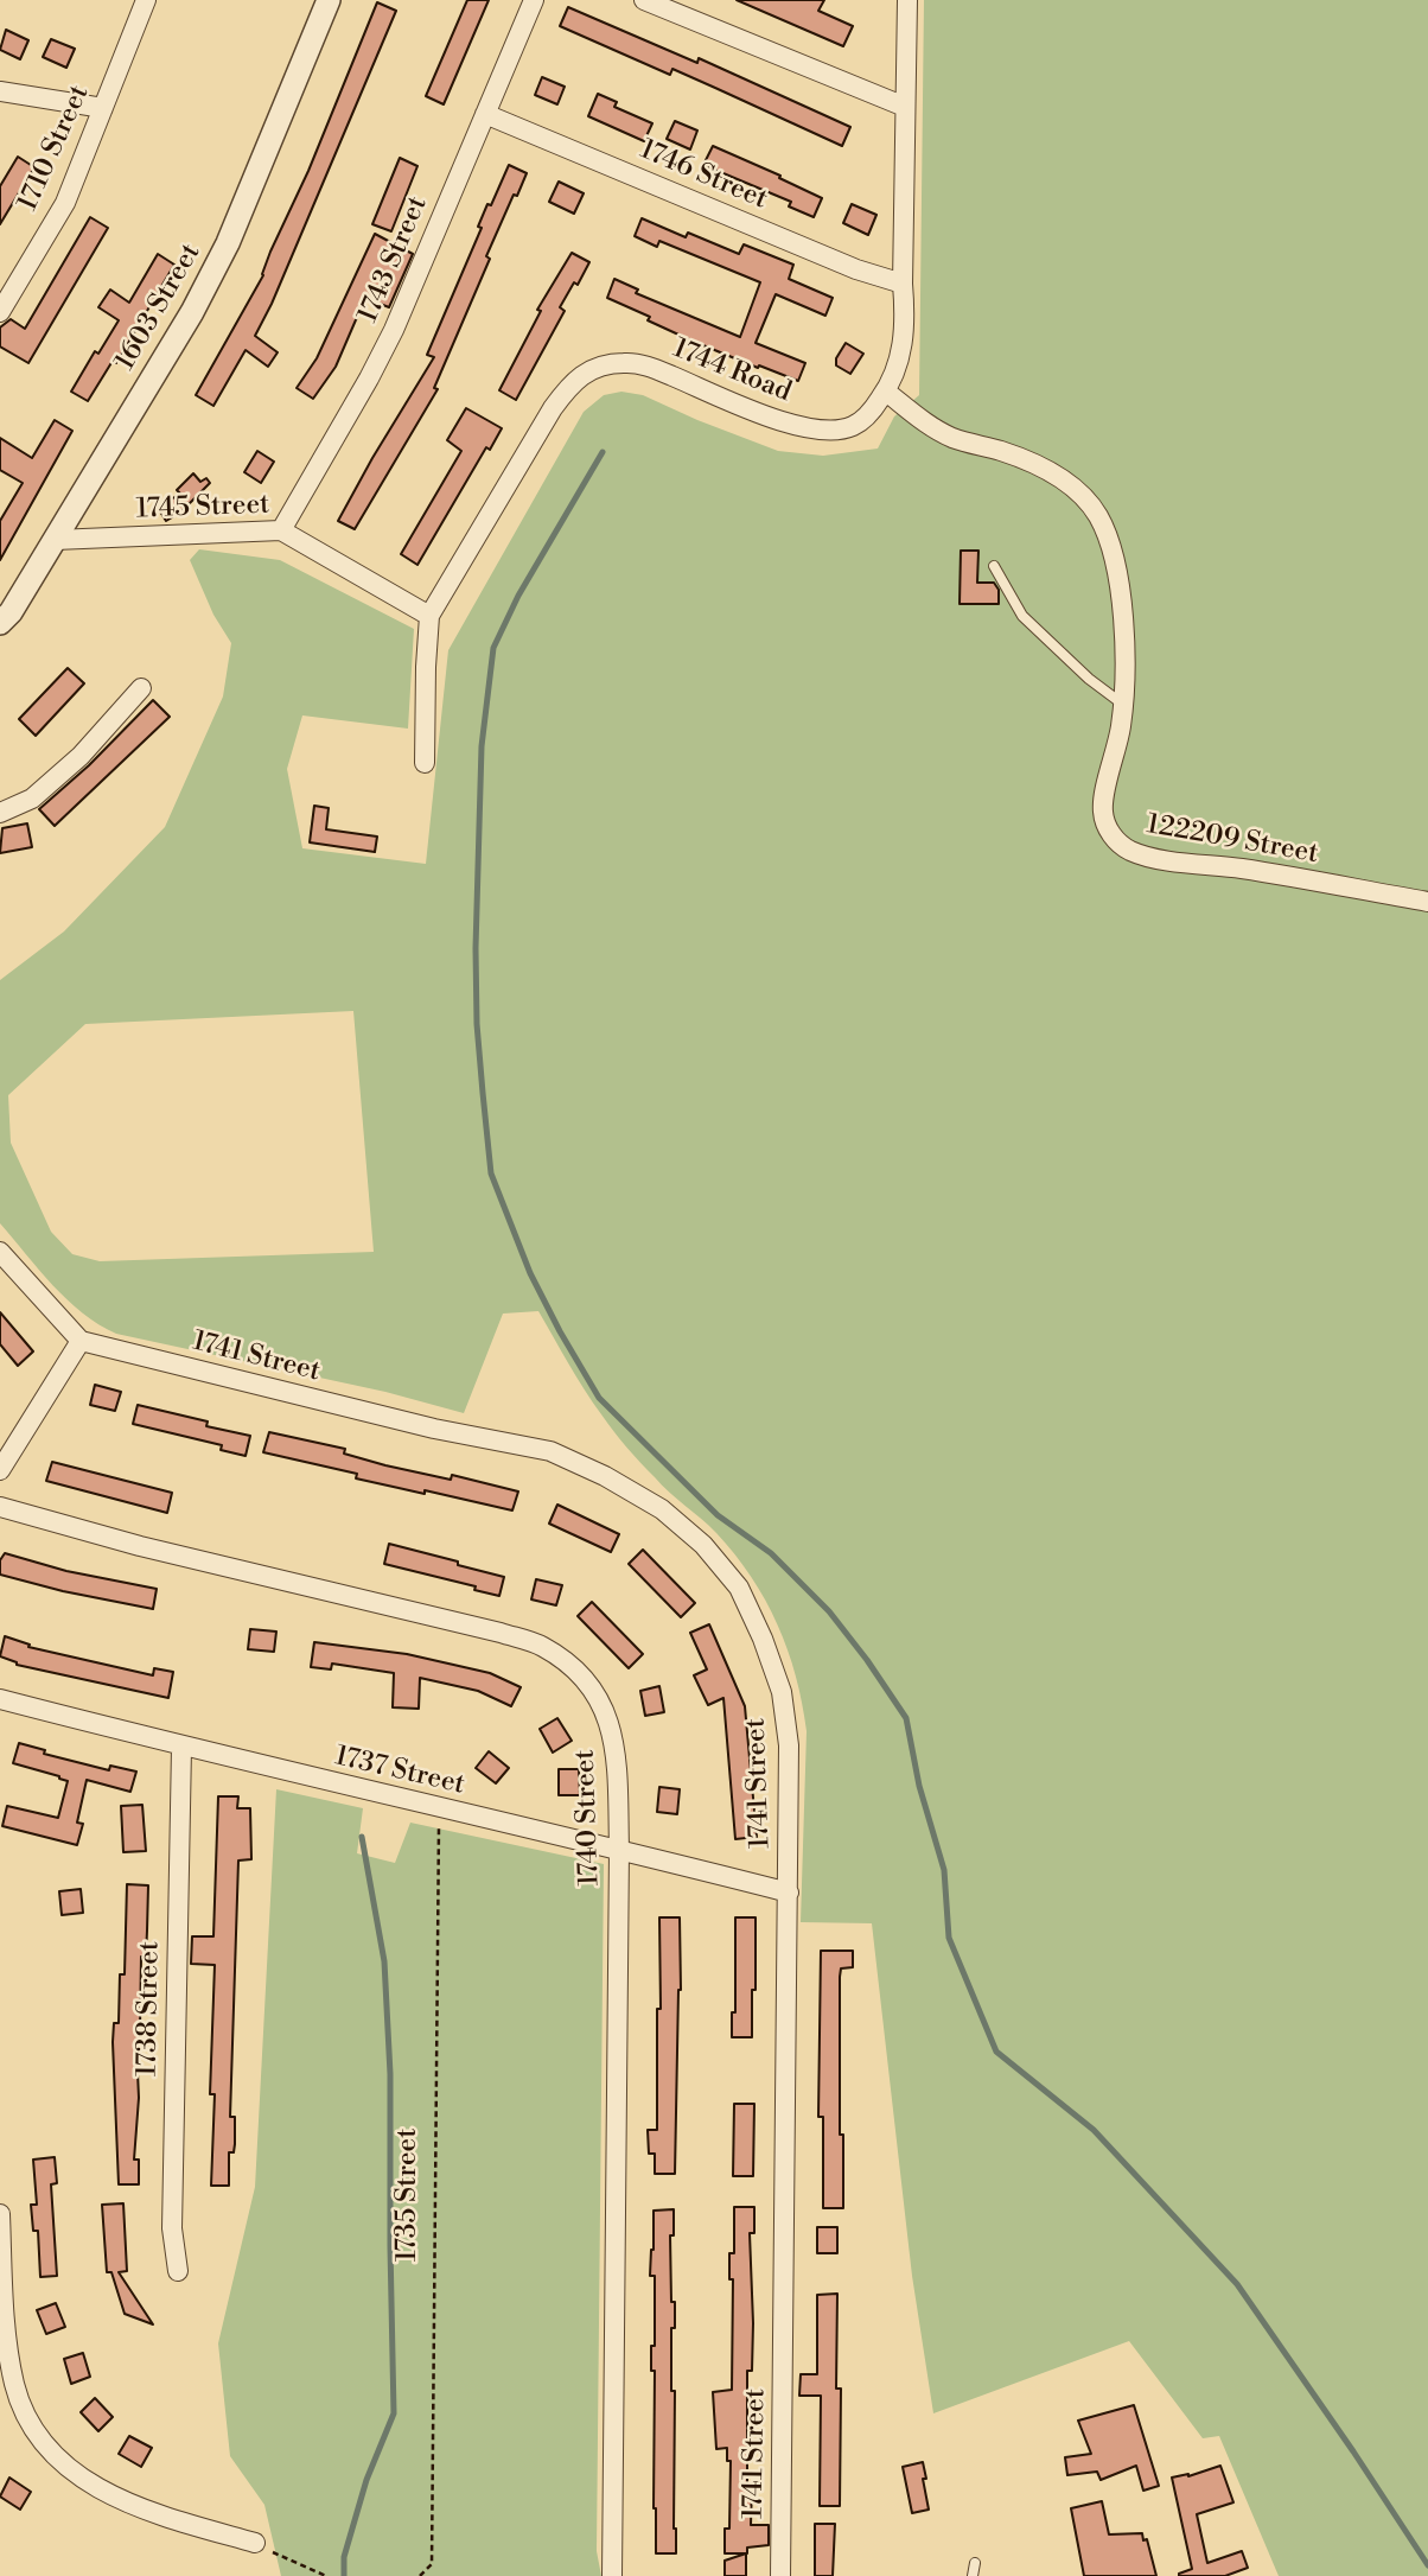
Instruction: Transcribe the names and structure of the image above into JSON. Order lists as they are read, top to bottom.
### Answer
{
  "streets": {
    "street": [
      "1710 Street",
      "1746 Street",
      "1743 Street",
      "1603 Street",
      "1744 Road",
      "1745 Street",
      "122209 Street",
      "1741 Street",
      "1737 Street",
      "1740 Street",
      "1738 Street"
    ],
    "path": ["1735 Street"]
  },
  "crossings": [
    ["1746 Street", "1743 Street"],
    ["1746 Street", "1744 Road"],
    ["1743 Street", "1745 Street"],
    ["1603 Street", "1745 Street"],
    ["1744 Road", "1745 Street"],
    ["1744 Road", "122209 Street"],
    ["1741 Street", "1737 Street"],
    ["1737 Street", "1740 Street"],
    ["1737 Street", "1738 Street"],
    ["1737 Street", "1735 Street"]
  ]
}
